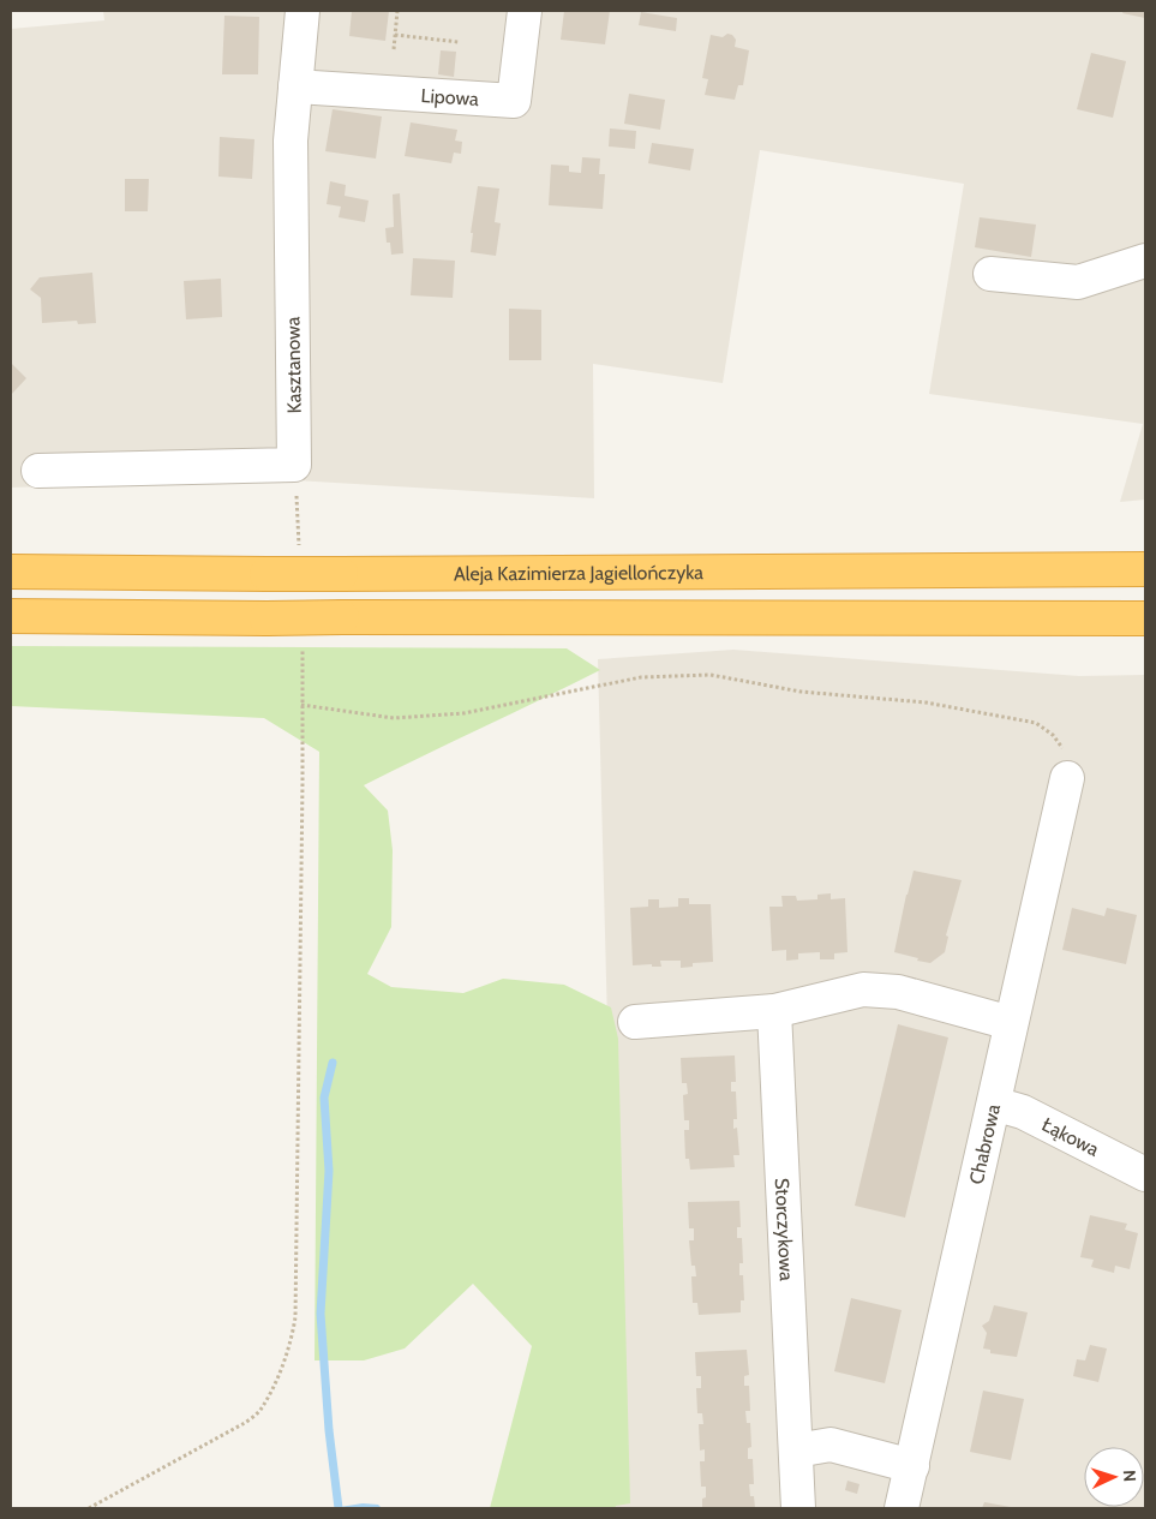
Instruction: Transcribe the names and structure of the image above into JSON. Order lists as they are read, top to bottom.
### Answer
{
  "streets": {
    "highway": ["Aleja Kazimierza Jagiellończyka"],
    "street": [
      "Lipowa",
      "Kasztanowa",
      "Łąkowa",
      "Chabrowa",
      "Storczykowa"
    ]
  },
  "crossings": [
    ["Lipowa", "Kasztanowa"],
    ["Łąkowa", "Chabrowa"]
  ],
  "north": "right"
}
